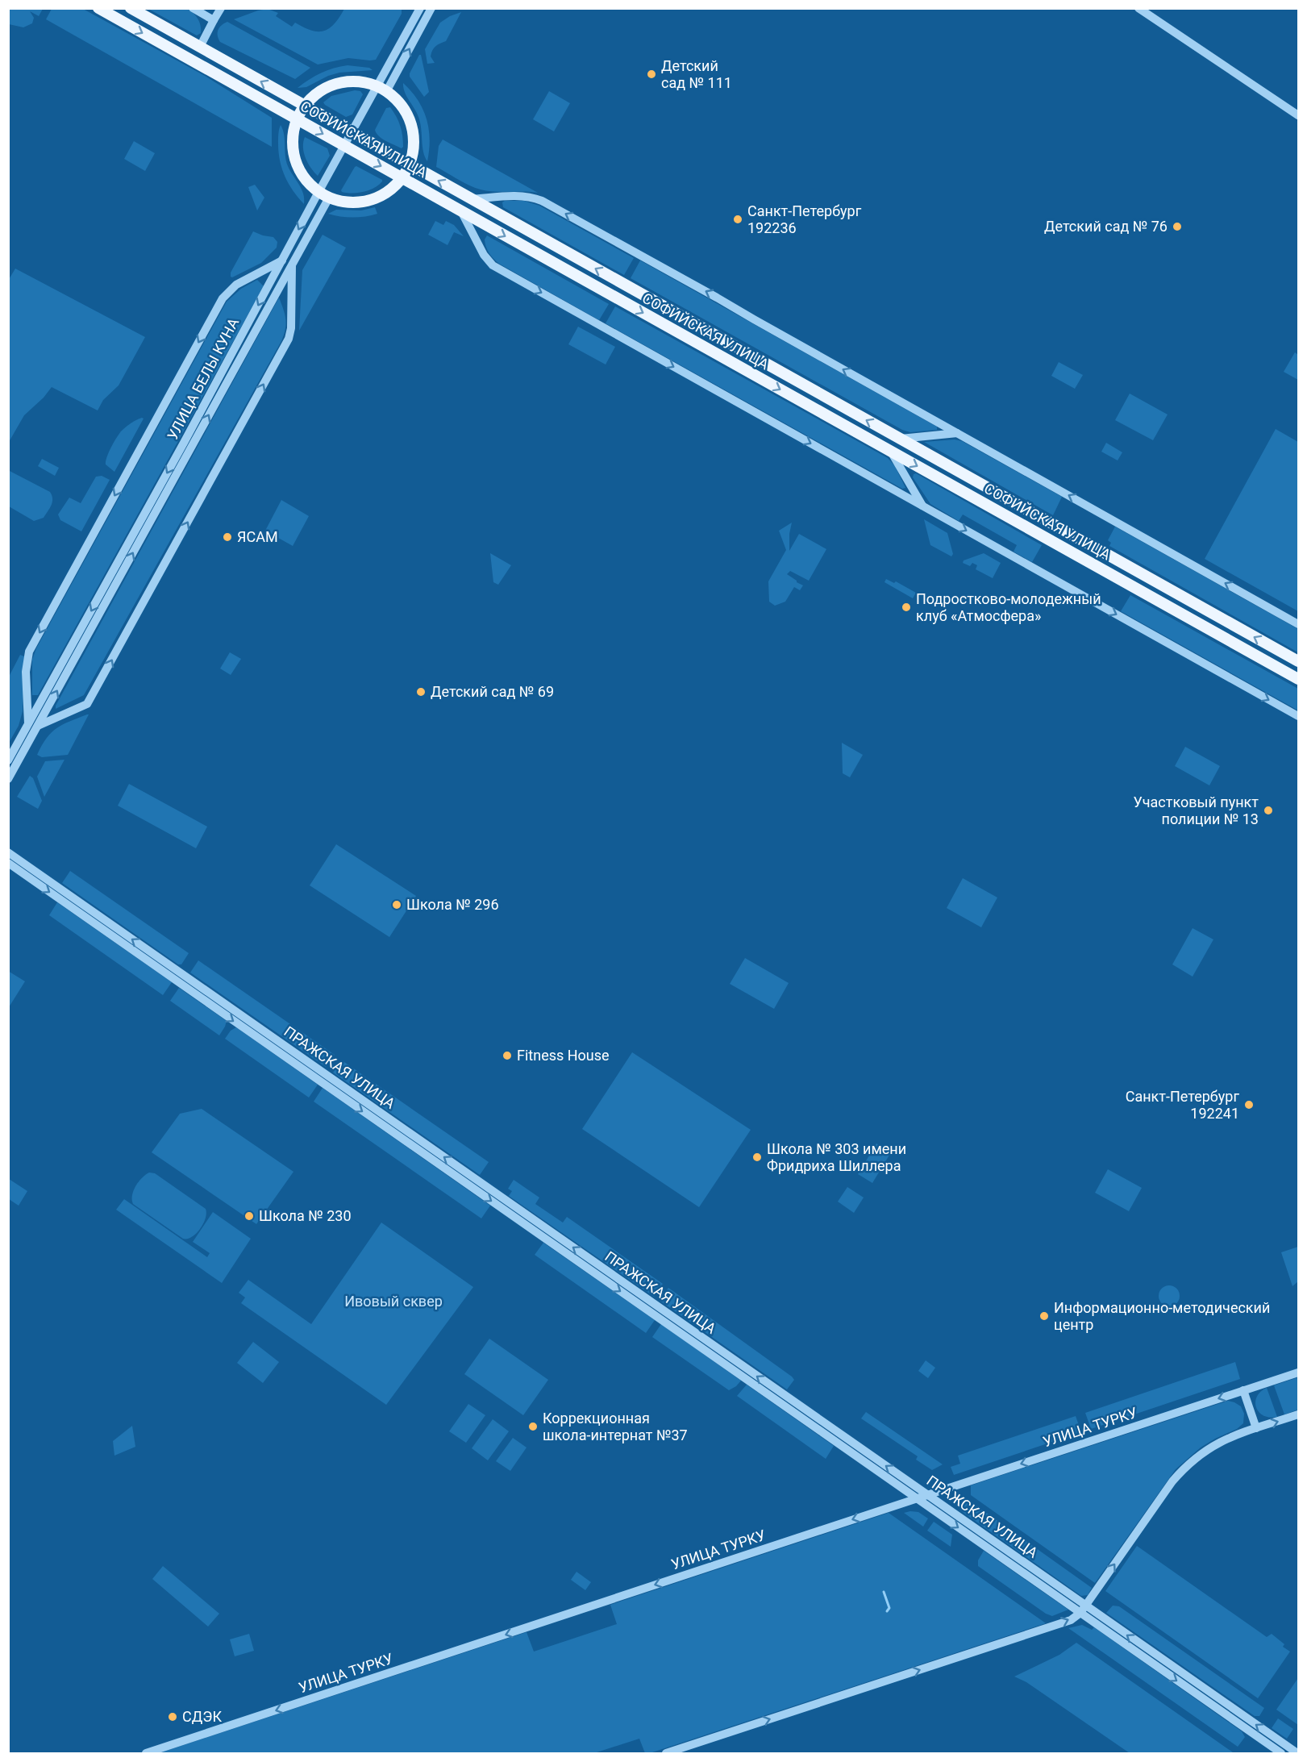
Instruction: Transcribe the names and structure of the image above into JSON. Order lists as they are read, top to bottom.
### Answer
{
  "streets": {
    "main road": ["СОФИЙСКАЯ УЛИЦА"],
    "street": ["УЛИЦА БЕЛЫ КУНА", "ПРАЖСКАЯ УЛИЦА", "УЛИЦА ТУРКУ"]
  },
  "crossings": [
    ["СОФИЙСКАЯ УЛИЦА", "УЛИЦА БЕЛЫ КУНА"],
    ["ПРАЖСКАЯ УЛИЦА", "УЛИЦА ТУРКУ"]
  ],
  "one_way": ["УЛИЦА ТУРКУ"],
  "parks": ["Ивовый сквер"],
  "places": [
    "Детский сад № 111",
    "Санкт-Петербург 192236",
    "Детский сад № 76",
    "ЯСАМ",
    "Подростково-молодежный клуб «Атмосфера»",
    "Детский сад № 69",
    "Участковый пункт полиции № 13",
    "Школа № 296",
    "Fitness House",
    "Санкт-Петербург 192241",
    "Школа № 303 имени Фридриха Шиллера",
    "Школа № 230",
    "Информационно-методический центр",
    "Коррекционная школа-интернат №37",
    "СДЭК"
  ]
}
